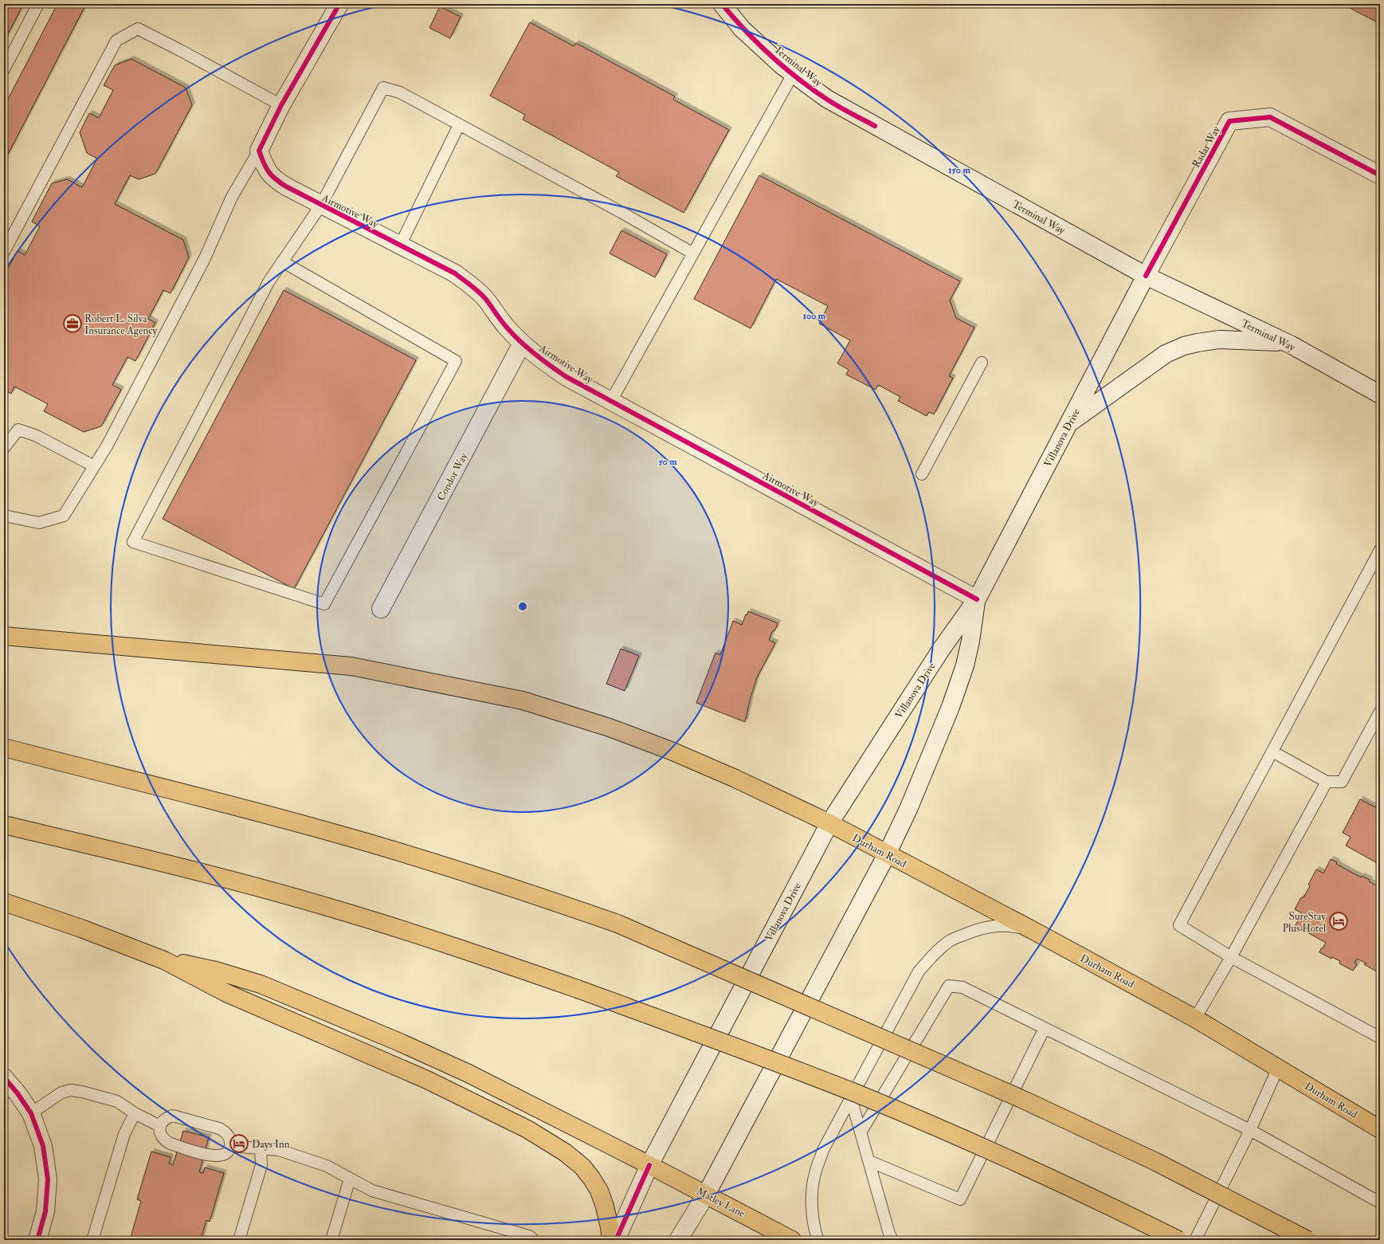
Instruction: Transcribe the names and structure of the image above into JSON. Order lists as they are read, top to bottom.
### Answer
{
  "streets": {
    "main road": [
      "Terminal Way",
      "Radar Way",
      "Airmotive Way",
      "Villanova Drive",
      "Condor Way",
      "Durham Road",
      "Matley Lane"
    ]
  },
  "crossings": [
    ["Terminal Way", "Radar Way"],
    ["Terminal Way", "Villanova Drive"],
    ["Radar Way", "Villanova Drive"],
    ["Airmotive Way", "Villanova Drive"],
    ["Airmotive Way", "Condor Way"],
    ["Villanova Drive", "Durham Road"],
    ["Villanova Drive", "Matley Lane"]
  ],
  "places": {
    "office": ["Robert L. Silva Insurance Agency"],
    "hotel": ["SureStay Plus Hotel", "Days Inn"]
  },
  "rings": ["150 m", "100 m", "50 m"]
}
